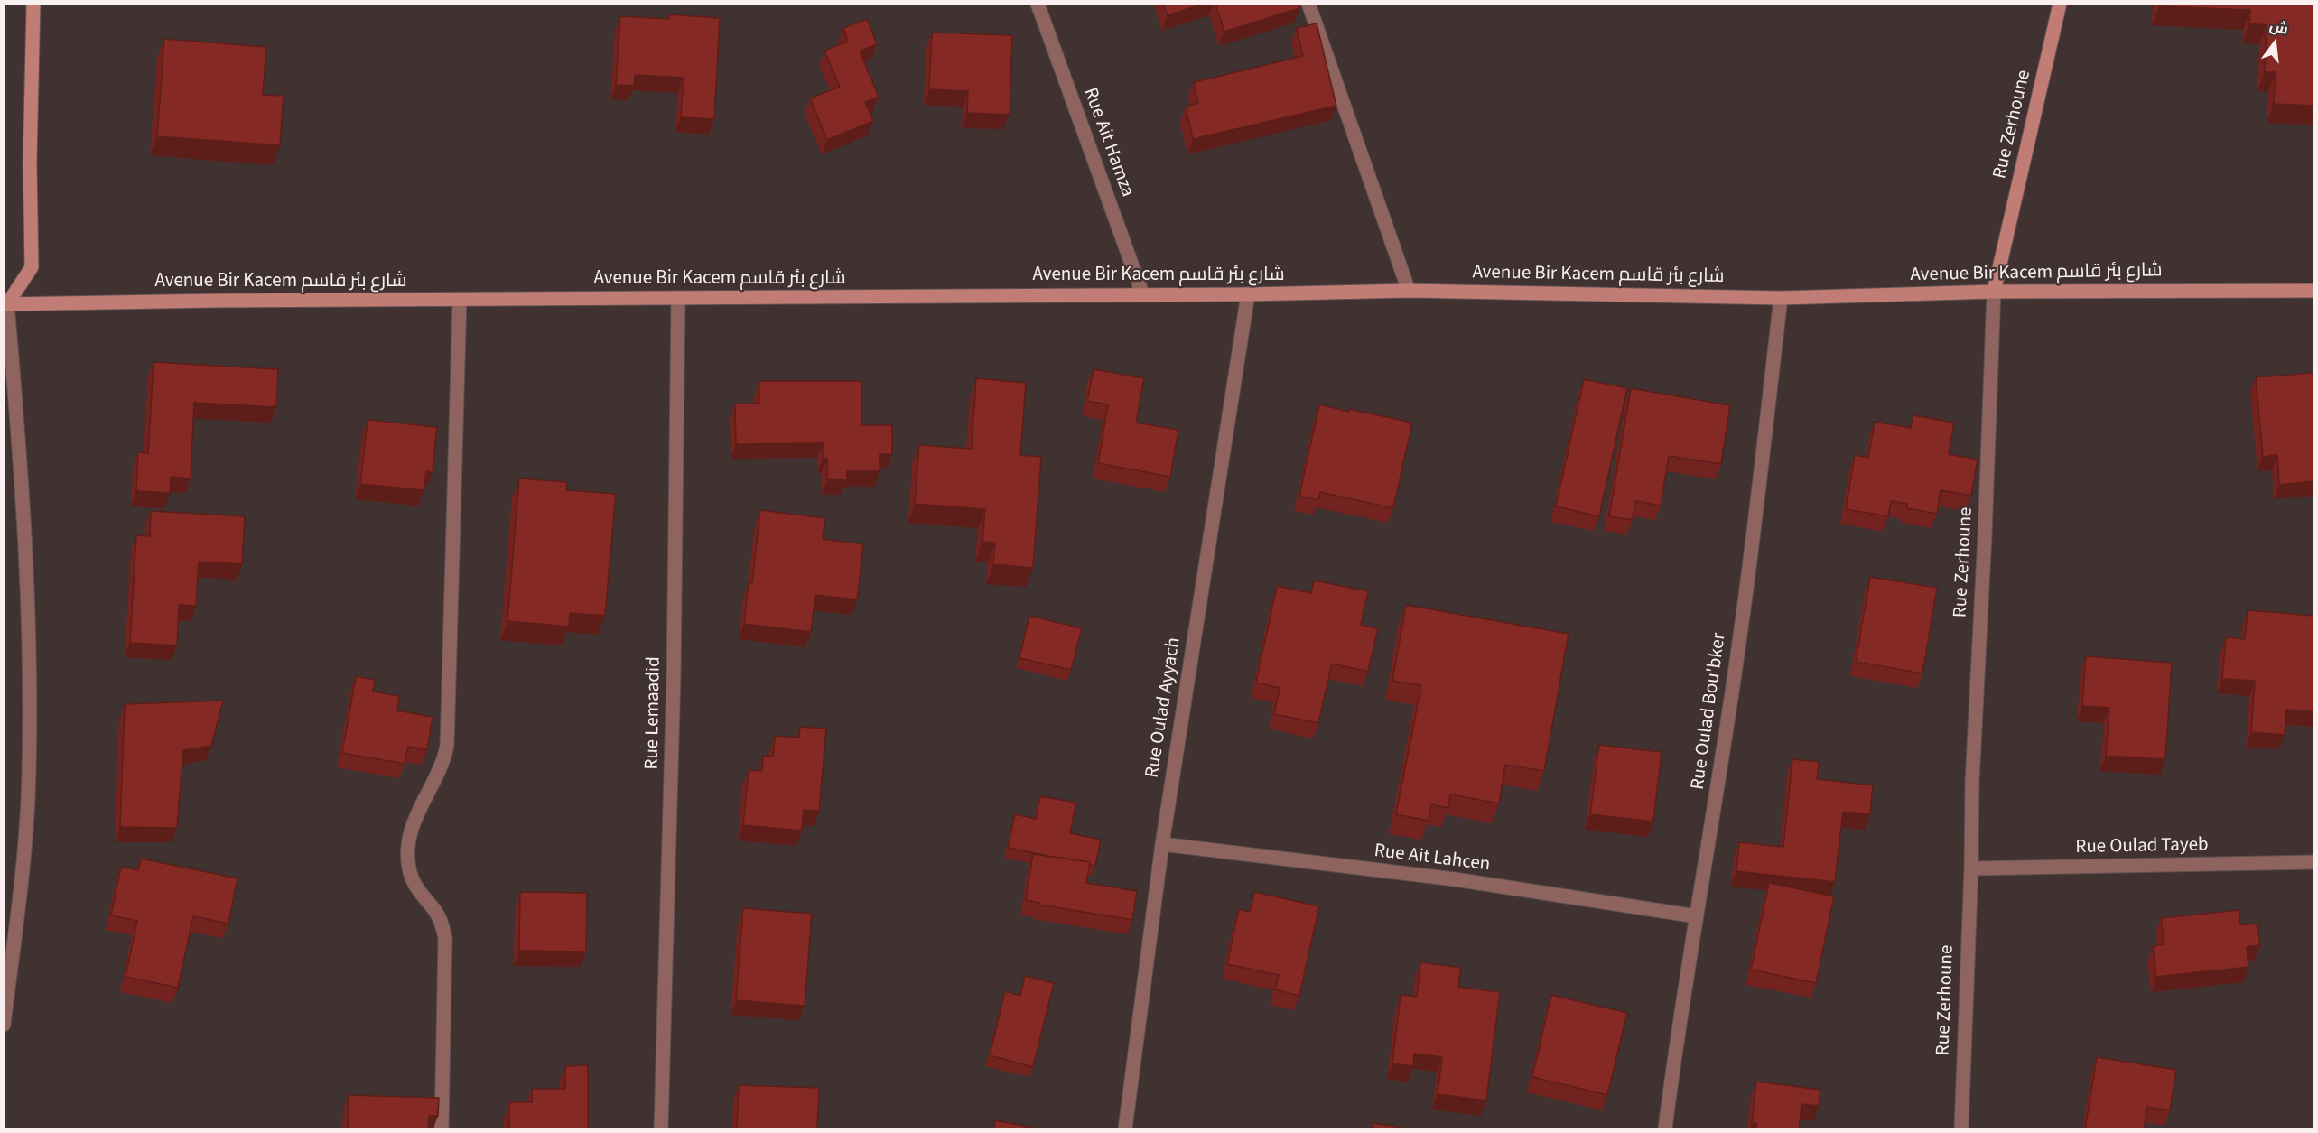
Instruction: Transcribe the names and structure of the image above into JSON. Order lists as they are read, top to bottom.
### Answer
{
  "streets": {
    "street": [
      "Rue Zerhoune",
      "Rue Ait Hamza",
      "Avenue Bir Kacem شارع بئر قاسم",
      "Rue Oulad Ayyach",
      "Rue Oulad Bou'bker",
      "Rue Lemaadid",
      "Rue Oulad Tayeb",
      "Rue Ait Lahcen"
    ]
  },
  "crossings": [
    ["Rue Zerhoune", "Avenue Bir Kacem شارع بئر قاسم"],
    ["Rue Zerhoune", "Rue Oulad Tayeb"],
    ["Rue Ait Hamza", "Avenue Bir Kacem شارع بئر قاسم"],
    ["Avenue Bir Kacem شارع بئر قاسم", "Rue Oulad Ayyach"],
    ["Avenue Bir Kacem شارع بئر قاسم", "Rue Oulad Bou'bker"],
    ["Avenue Bir Kacem شارع بئر قاسم", "Rue Lemaadid"],
    ["Rue Oulad Ayyach", "Rue Ait Lahcen"],
    ["Rue Oulad Bou'bker", "Rue Ait Lahcen"]
  ],
  "north": "top"
}
